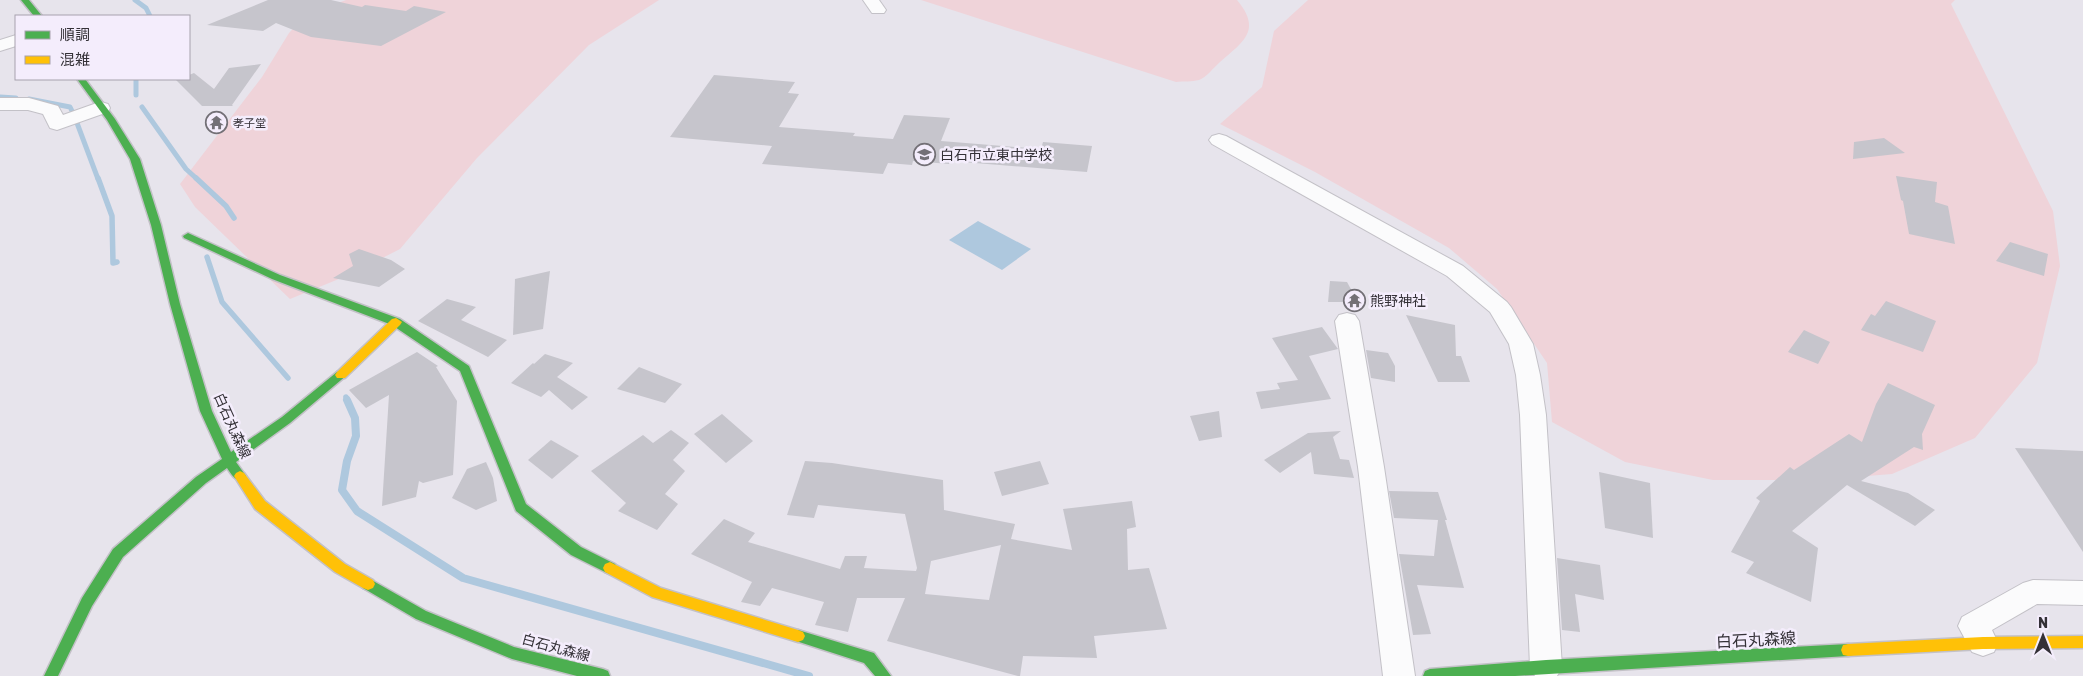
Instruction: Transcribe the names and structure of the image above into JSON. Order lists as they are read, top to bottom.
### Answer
{
  "streets": {
    "main road": ["白石丸森線"]
  },
  "places": {
    "temple": ["孝子堂", "熊野神社"],
    "school or university": ["白石市立東中学校"]
  },
  "legend": ["順調", "混雑"],
  "north": "top"
}
